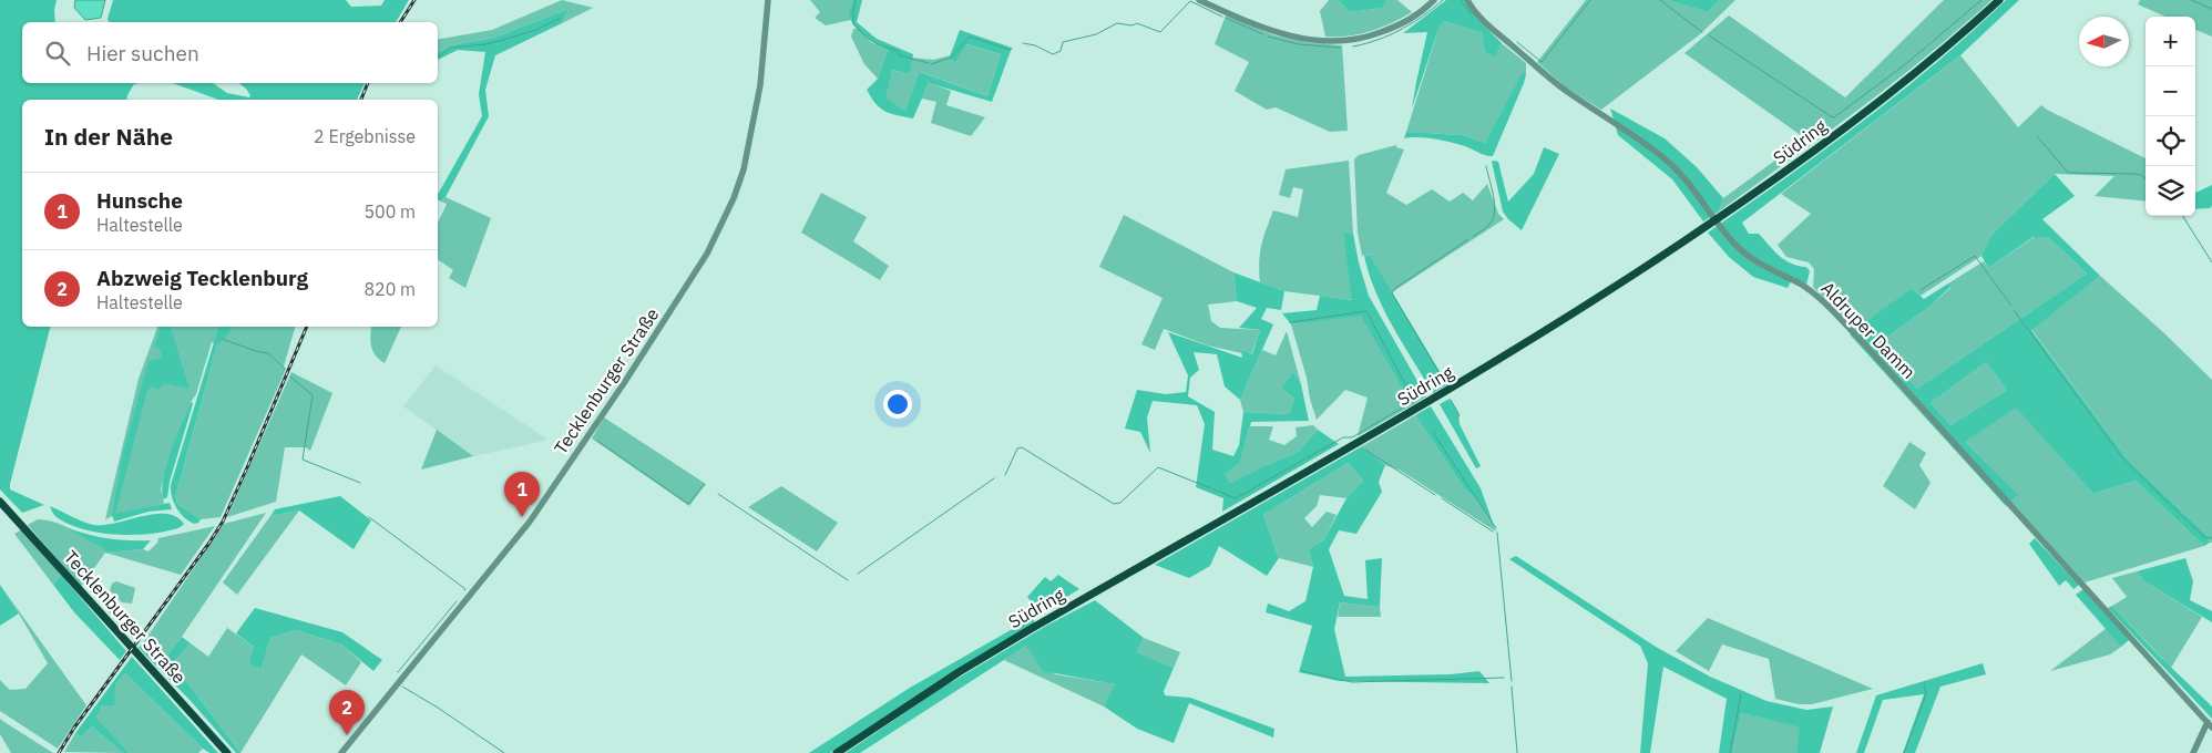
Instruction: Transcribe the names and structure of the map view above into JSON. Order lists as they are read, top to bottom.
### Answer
{
  "streets": {
    "main road": ["Südring", "Tecklenburger Straße"],
    "street": ["Aldruper Damm"]
  },
  "north": "left",
  "page": {
    "map_buttons": ["+", "−"],
    "search": "Hier suchen",
    "heading": ["In der Nähe", "2 Ergebnisse"],
    "list": [
      {
        "mark": "1",
        "name": "Hunsche",
        "note": "Haltestelle",
        "value": "500 m"
      },
      {
        "mark": "2",
        "name": "Abzweig Tecklenburg",
        "note": "Haltestelle",
        "value": "820 m"
      }
    ],
    "pins": ["1", "2"]
  }
}
